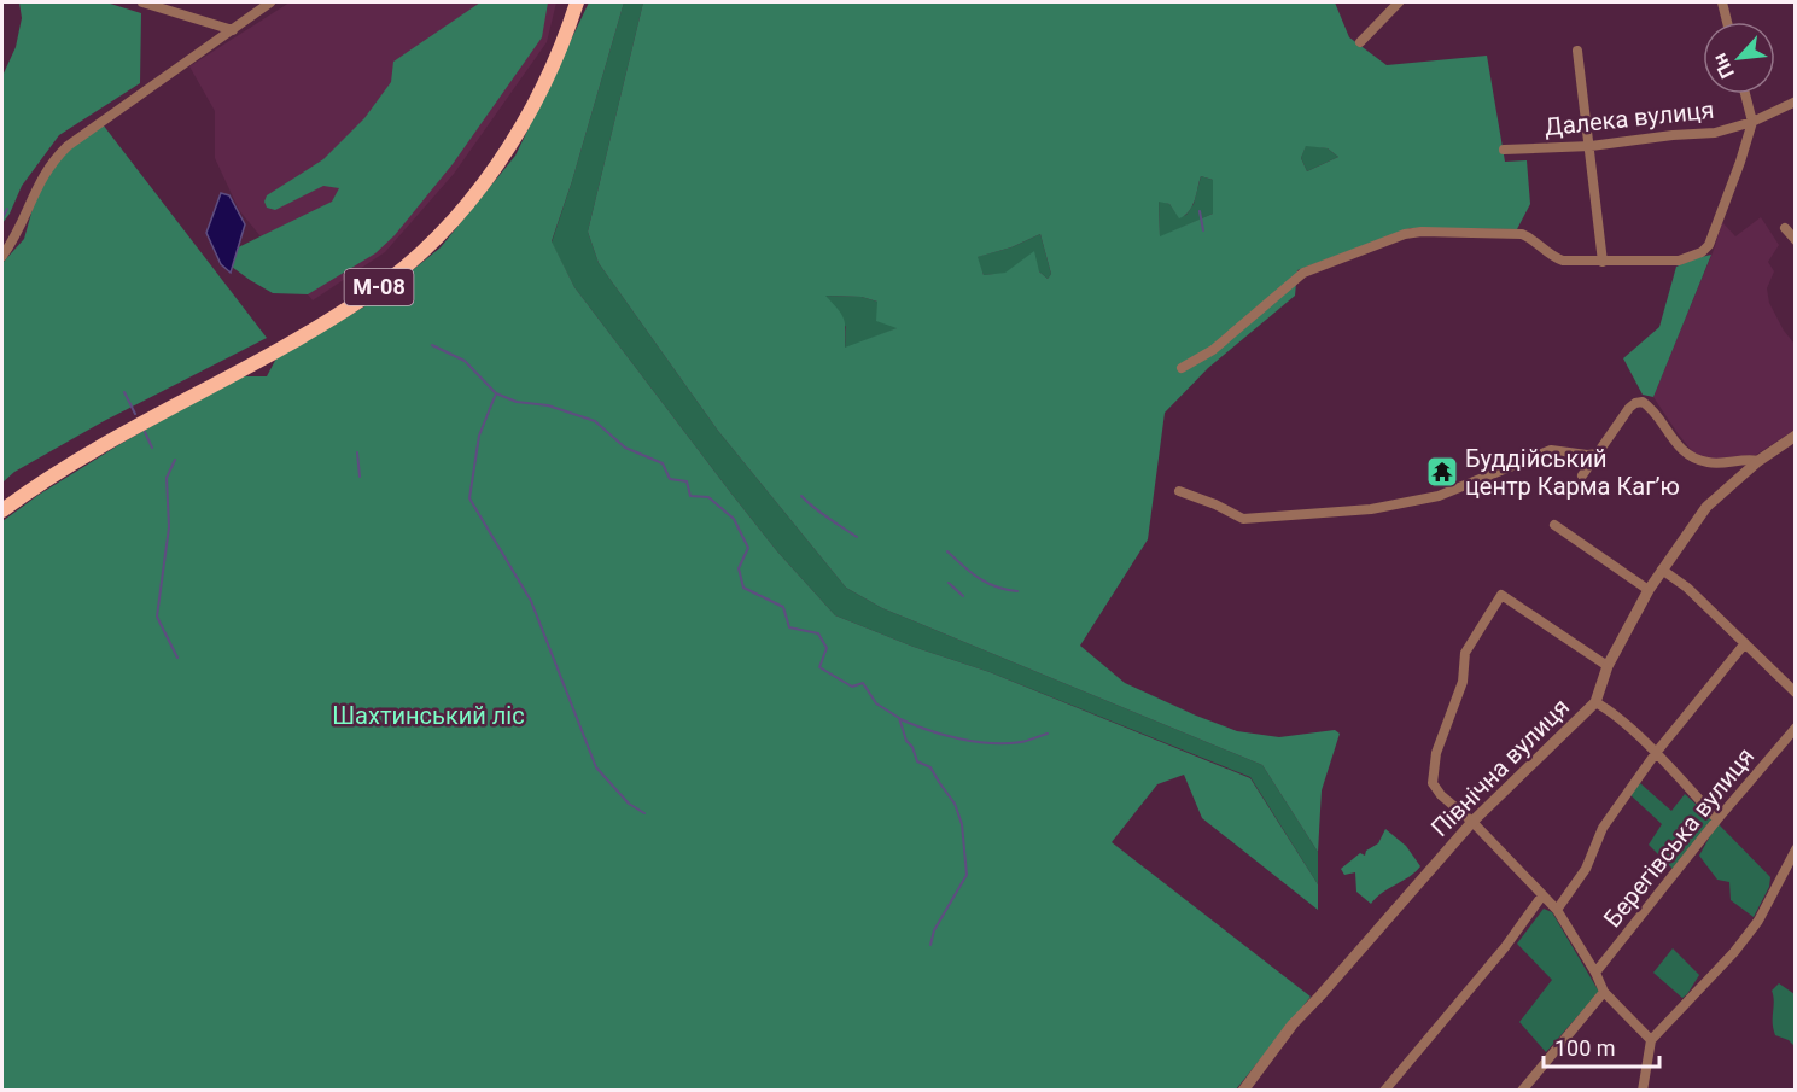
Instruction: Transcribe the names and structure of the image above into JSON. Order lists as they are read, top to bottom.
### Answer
{
  "streets": {
    "highway": ["М-08"],
    "street": ["Далека вулиця", "Північна вулиця", "Берегівська вулиця"]
  },
  "parks": ["Шахтинський ліс"],
  "places": {
    "temple": ["Буддійський центр Карма Кагʼю"]
  },
  "scale_bar": "100 m",
  "north": "bottom left"
}
